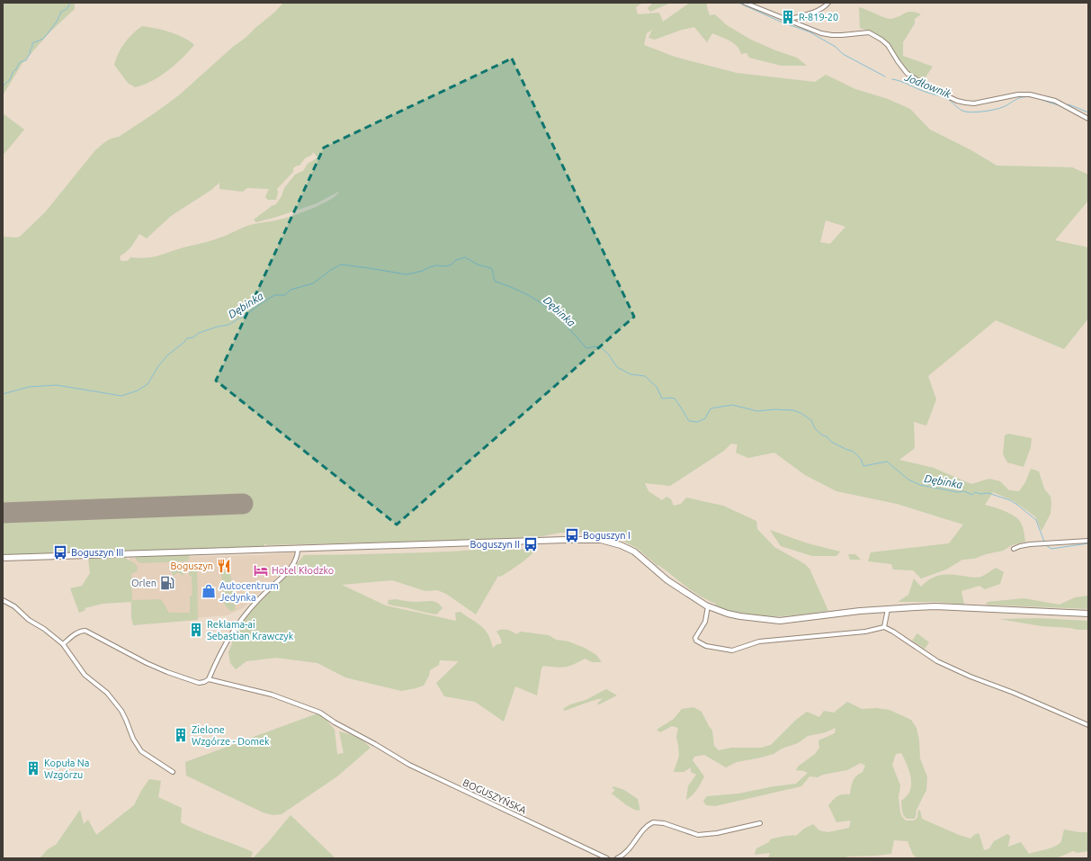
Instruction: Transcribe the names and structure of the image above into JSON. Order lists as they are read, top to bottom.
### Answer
{
  "streets": {
    "street": ["BOGUSZYŃSKA"]
  },
  "water": ["Jodłownik", "Dębinka"],
  "places": {
    "building": [
      "R-819-20",
      "Reklama-ai Sebastian Krawczyk",
      "Zielone Wzgórze - Domek",
      "Kopuła Na Wzgórzu"
    ],
    "bus stop": ["Boguszyn I", "Boguszyn II", "Boguszyn III"],
    "restaurant": ["Boguszyn"],
    "hotel": ["Hotel Kłodzko"],
    "fuel station": ["Orlen"],
    "shop": ["Autocentrum Jedynka"]
  }
}
